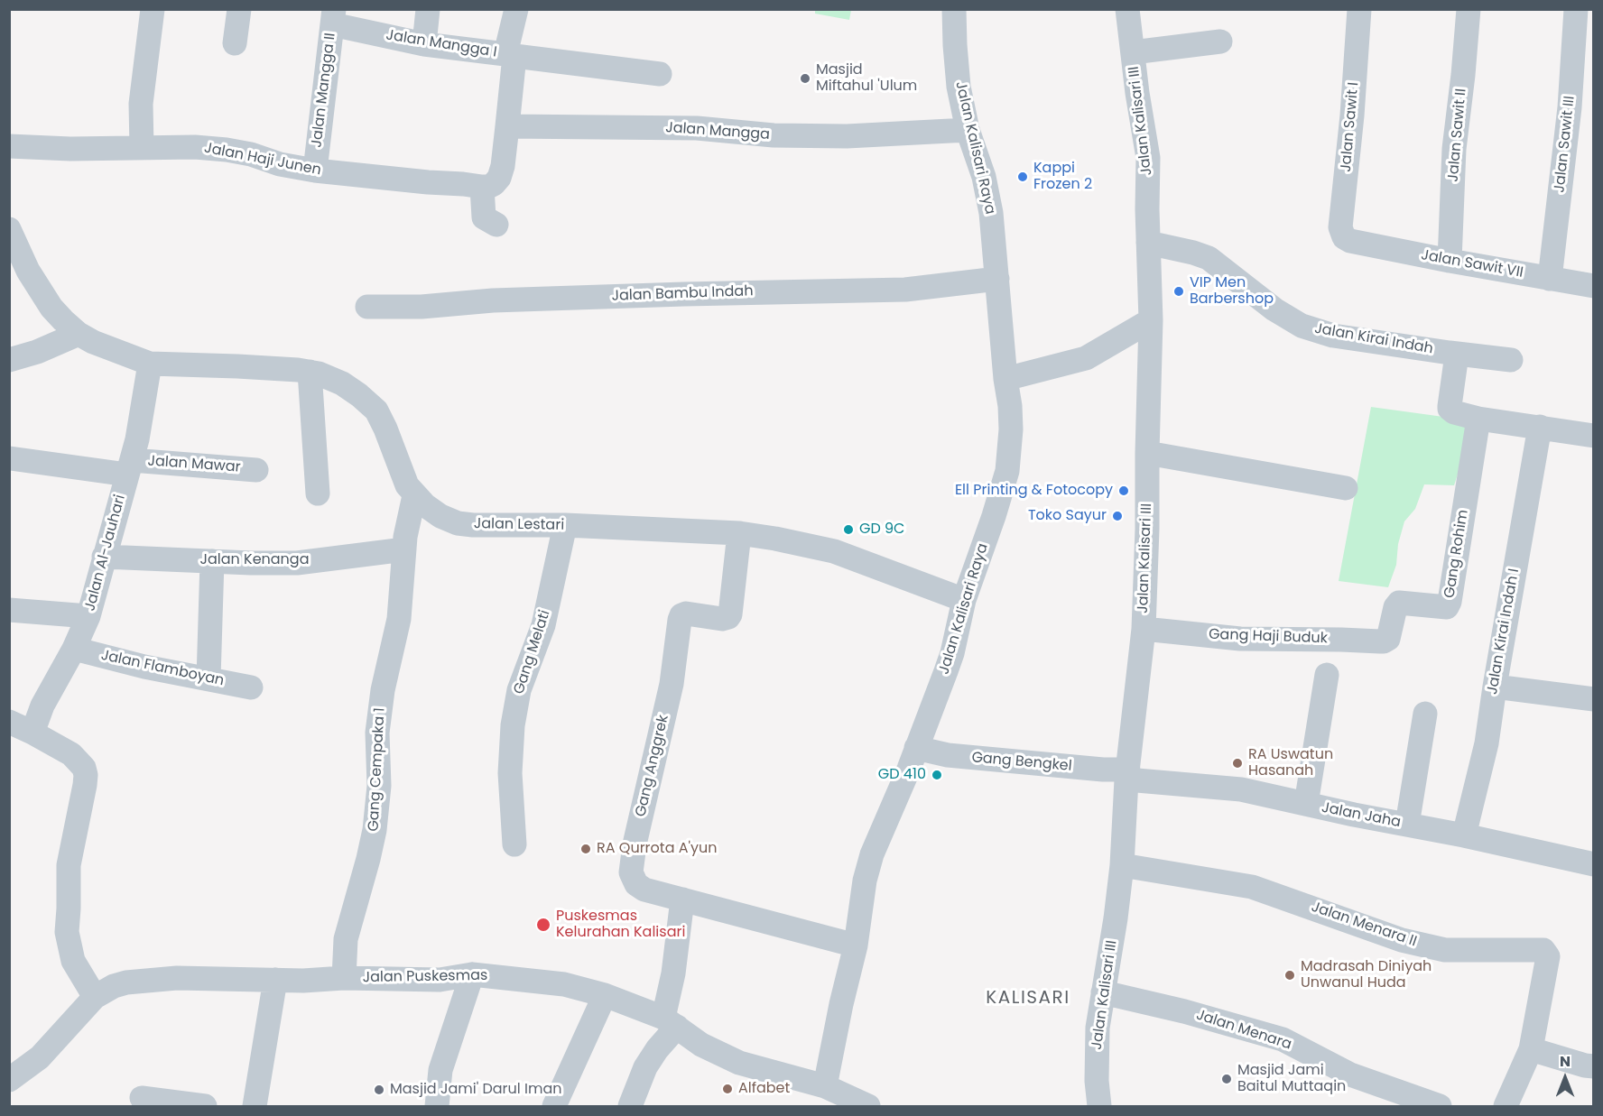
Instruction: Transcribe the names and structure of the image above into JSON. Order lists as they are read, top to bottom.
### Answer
{
  "streets": {
    "street": [
      "Jalan Mangga I",
      "Jalan Mangga II",
      "Jalan Kalisari III",
      "Jalan Sawit I",
      "Jalan Mangga",
      "Jalan Sawit II",
      "Jalan Sawit III",
      "Jalan Kalisari Raya",
      "Jalan Haji Junen",
      "Jalan Sawit VII",
      "Jalan Bambu Indah",
      "Jalan Kirai Indah",
      "Jalan Mawar",
      "Jalan Lestari",
      "Jalan Al-Jauhari",
      "Gang Rohim",
      "Jalan Kenanga",
      "Jalan Kirai Indah I",
      "Gang Haji Buduk",
      "Gang Melati",
      "Jalan Flamboyan",
      "Gang Bengkel",
      "Gang Anggrek",
      "Gang Cempaka 1",
      "Jalan Jaha",
      "Jalan Menara II",
      "Jalan Puskesmas",
      "Jalan Menara"
    ]
  },
  "crossings": [
    ["Jalan Mangga I", "Jalan Mangga II"],
    ["Jalan Mangga I", "Jalan Mangga"],
    ["Jalan Mangga II", "Jalan Haji Junen"],
    ["Jalan Kalisari III", "Jalan Kirai Indah"],
    ["Jalan Kalisari III", "Gang Haji Buduk"],
    ["Jalan Kalisari III", "Gang Bengkel"],
    ["Jalan Kalisari III", "Jalan Jaha"],
    ["Jalan Kalisari III", "Jalan Menara II"],
    ["Jalan Kalisari III", "Jalan Menara"],
    ["Jalan Sawit I", "Jalan Sawit VII"],
    ["Jalan Mangga", "Jalan Kalisari Raya"],
    ["Jalan Sawit II", "Jalan Sawit VII"],
    ["Jalan Sawit III", "Jalan Sawit VII"],
    ["Jalan Kalisari Raya", "Jalan Bambu Indah"],
    ["Jalan Kalisari Raya", "Jalan Lestari"],
    ["Jalan Kalisari Raya", "Gang Bengkel"],
    ["Jalan Kalisari Raya", "Gang Anggrek"],
    ["Jalan Kalisari Raya", "Jalan Puskesmas"],
    ["Jalan Kirai Indah", "Gang Rohim"],
    ["Jalan Kirai Indah", "Jalan Kirai Indah I"],
    ["Jalan Mawar", "Jalan Al-Jauhari"],
    ["Jalan Lestari", "Jalan Al-Jauhari"],
    ["Jalan Lestari", "Gang Melati"],
    ["Jalan Lestari", "Gang Anggrek"],
    ["Jalan Lestari", "Gang Cempaka 1"],
    ["Jalan Al-Jauhari", "Jalan Kenanga"],
    ["Jalan Al-Jauhari", "Jalan Flamboyan"],
    ["Gang Rohim", "Gang Haji Buduk"],
    ["Jalan Kenanga", "Gang Cempaka 1"],
    ["Jalan Kirai Indah I", "Jalan Jaha"],
    ["Gang Bengkel", "Jalan Jaha"],
    ["Gang Cempaka 1", "Jalan Puskesmas"]
  ],
  "districts": ["KALISARI"],
  "places": [
    "Masjid Miftahul 'Ulum",
    "Kappi Frozen 2",
    "VIP Men Barbershop",
    "Ell Printing & Fotocopy",
    "Toko Sayur",
    "GD 9C",
    "RA Uswatun Hasanah",
    "GD 410",
    "RA Qurrota A'yun",
    "Puskesmas Kelurahan Kalisari",
    "Madrasah Diniyah Unwanul Huda",
    "Masjid Jami Baitul Muttaqin",
    "Alfabet",
    "Masjid Jami' Darul Iman"
  ],
  "north": "top"
}
